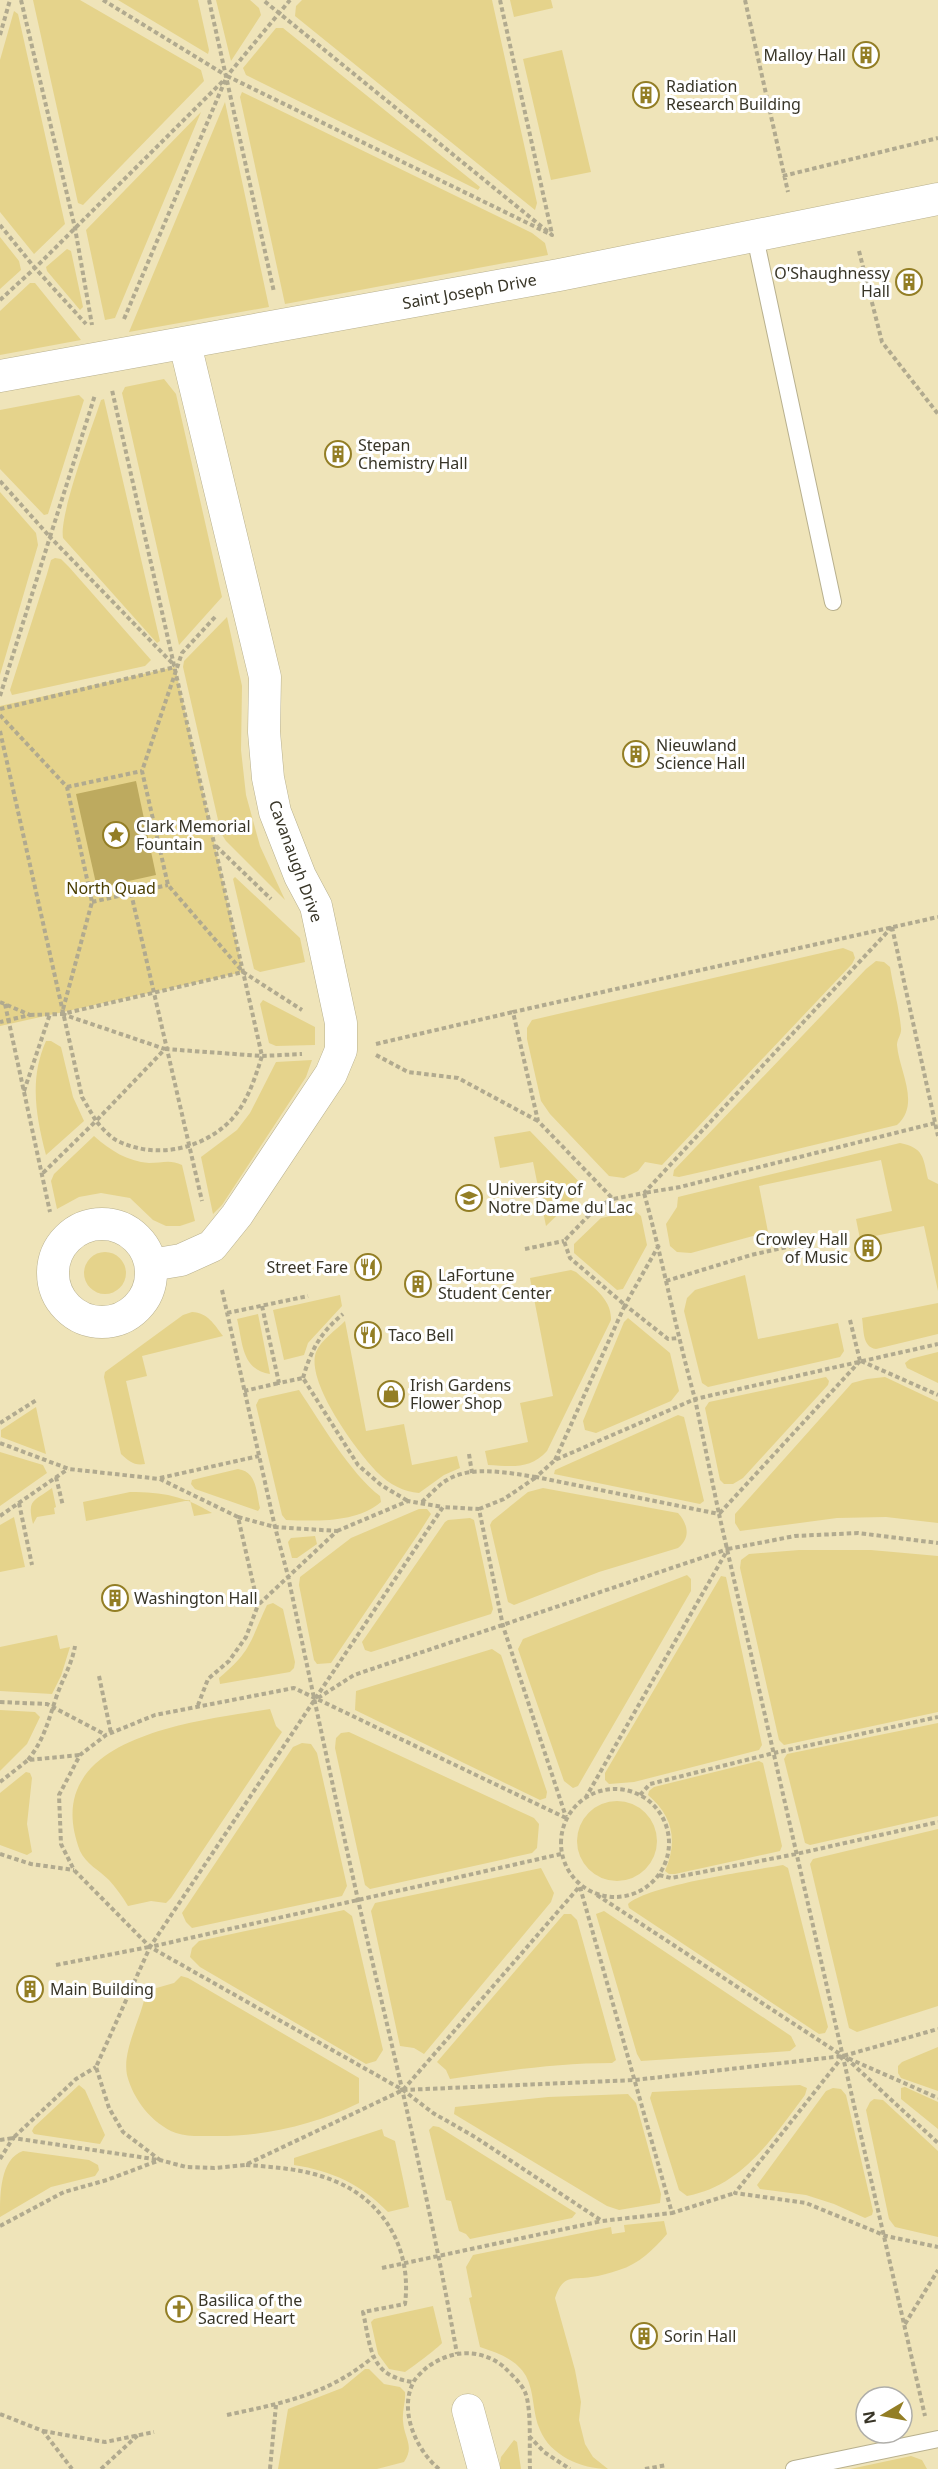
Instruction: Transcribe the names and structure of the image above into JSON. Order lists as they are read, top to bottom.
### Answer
{
  "streets": {
    "street": ["Saint Joseph Drive", "Cavanaugh Drive"]
  },
  "crossings": [
    ["Saint Joseph Drive", "Cavanaugh Drive"]
  ],
  "parks": ["North Quad"],
  "places": {
    "building": [
      "Malloy Hall",
      "Radiation Research Building",
      "O'Shaughnessy Hall",
      "Stepan Chemistry Hall",
      "Nieuwland Science Hall",
      "Crowley Hall of Music",
      "LaFortune Student Center",
      "Washington Hall",
      "Main Building",
      "Sorin Hall"
    ],
    "place": ["Clark Memorial Fountain"],
    "school or university": ["University of Notre Dame du Lac"],
    "restaurant": ["Street Fare", "Taco Bell"],
    "shop": ["Irish Gardens Flower Shop"],
    "church": ["Basilica of the Sacred Heart"]
  },
  "north": "left"
}
